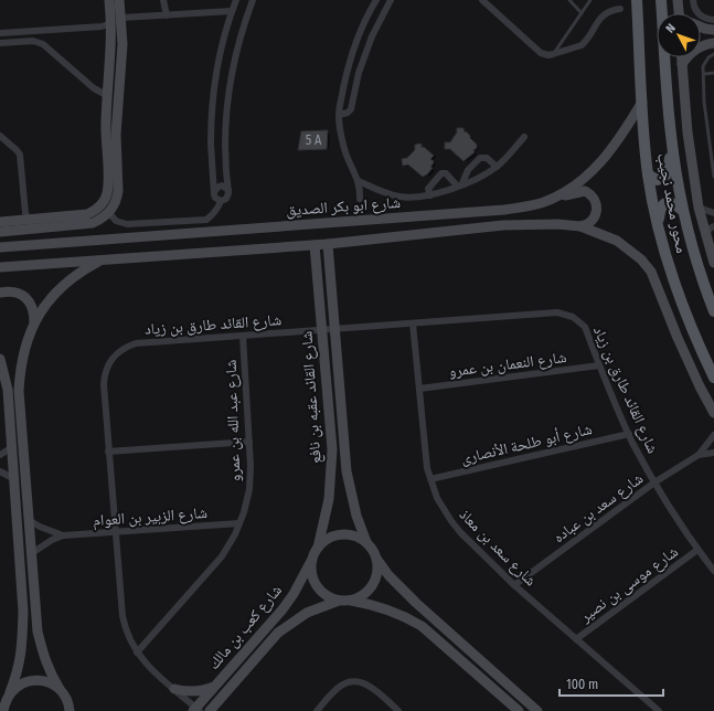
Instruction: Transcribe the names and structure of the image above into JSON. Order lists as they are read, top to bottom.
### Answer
{
  "streets": {
    "main road": ["محور محمد نجيب"],
    "street": [
      "شارع ابو بكر الصديق",
      "شارع القائد طارق بن زياد",
      "شارع النعمان بن عمرو",
      "شارع القائد عقبه بن نافع",
      "شارع عبد الله بن عمرو",
      "شارع أبو طلحة الأنصارى",
      "شارع سعد بن عباده",
      "شارع الزبير بن العوام",
      "شارع سعد بن معاذ",
      "شارع موسى بن نصير",
      "شارع كعب بن مالك"
    ]
  },
  "crossings": [
    ["محور محمد نجيب", "شارع ابو بكر الصديق"],
    ["شارع القائد طارق بن زياد", "شارع النعمان بن عمرو"],
    ["شارع القائد طارق بن زياد", "شارع القائد عقبه بن نافع"],
    ["شارع القائد طارق بن زياد", "شارع عبد الله بن عمرو"],
    ["شارع القائد طارق بن زياد", "شارع أبو طلحة الأنصارى"],
    ["شارع القائد طارق بن زياد", "شارع سعد بن عباده"],
    ["شارع القائد طارق بن زياد", "شارع الزبير بن العوام"],
    ["شارع القائد طارق بن زياد", "شارع سعد بن معاذ"],
    ["شارع القائد طارق بن زياد", "شارع موسى بن نصير"],
    ["شارع القائد طارق بن زياد", "شارع كعب بن مالك"],
    ["شارع النعمان بن عمرو", "شارع سعد بن معاذ"],
    ["شارع القائد عقبه بن نافع", "شارع كعب بن مالك"],
    ["شارع عبد الله بن عمرو", "شارع الزبير بن العوام"],
    ["شارع أبو طلحة الأنصارى", "شارع سعد بن معاذ"],
    ["شارع سعد بن عباده", "شارع سعد بن معاذ"],
    ["شارع سعد بن معاذ", "شارع موسى بن نصير"]
  ],
  "house_numbers": ["5 A"],
  "scale_bar": "100 m",
  "north": "top left"
}
